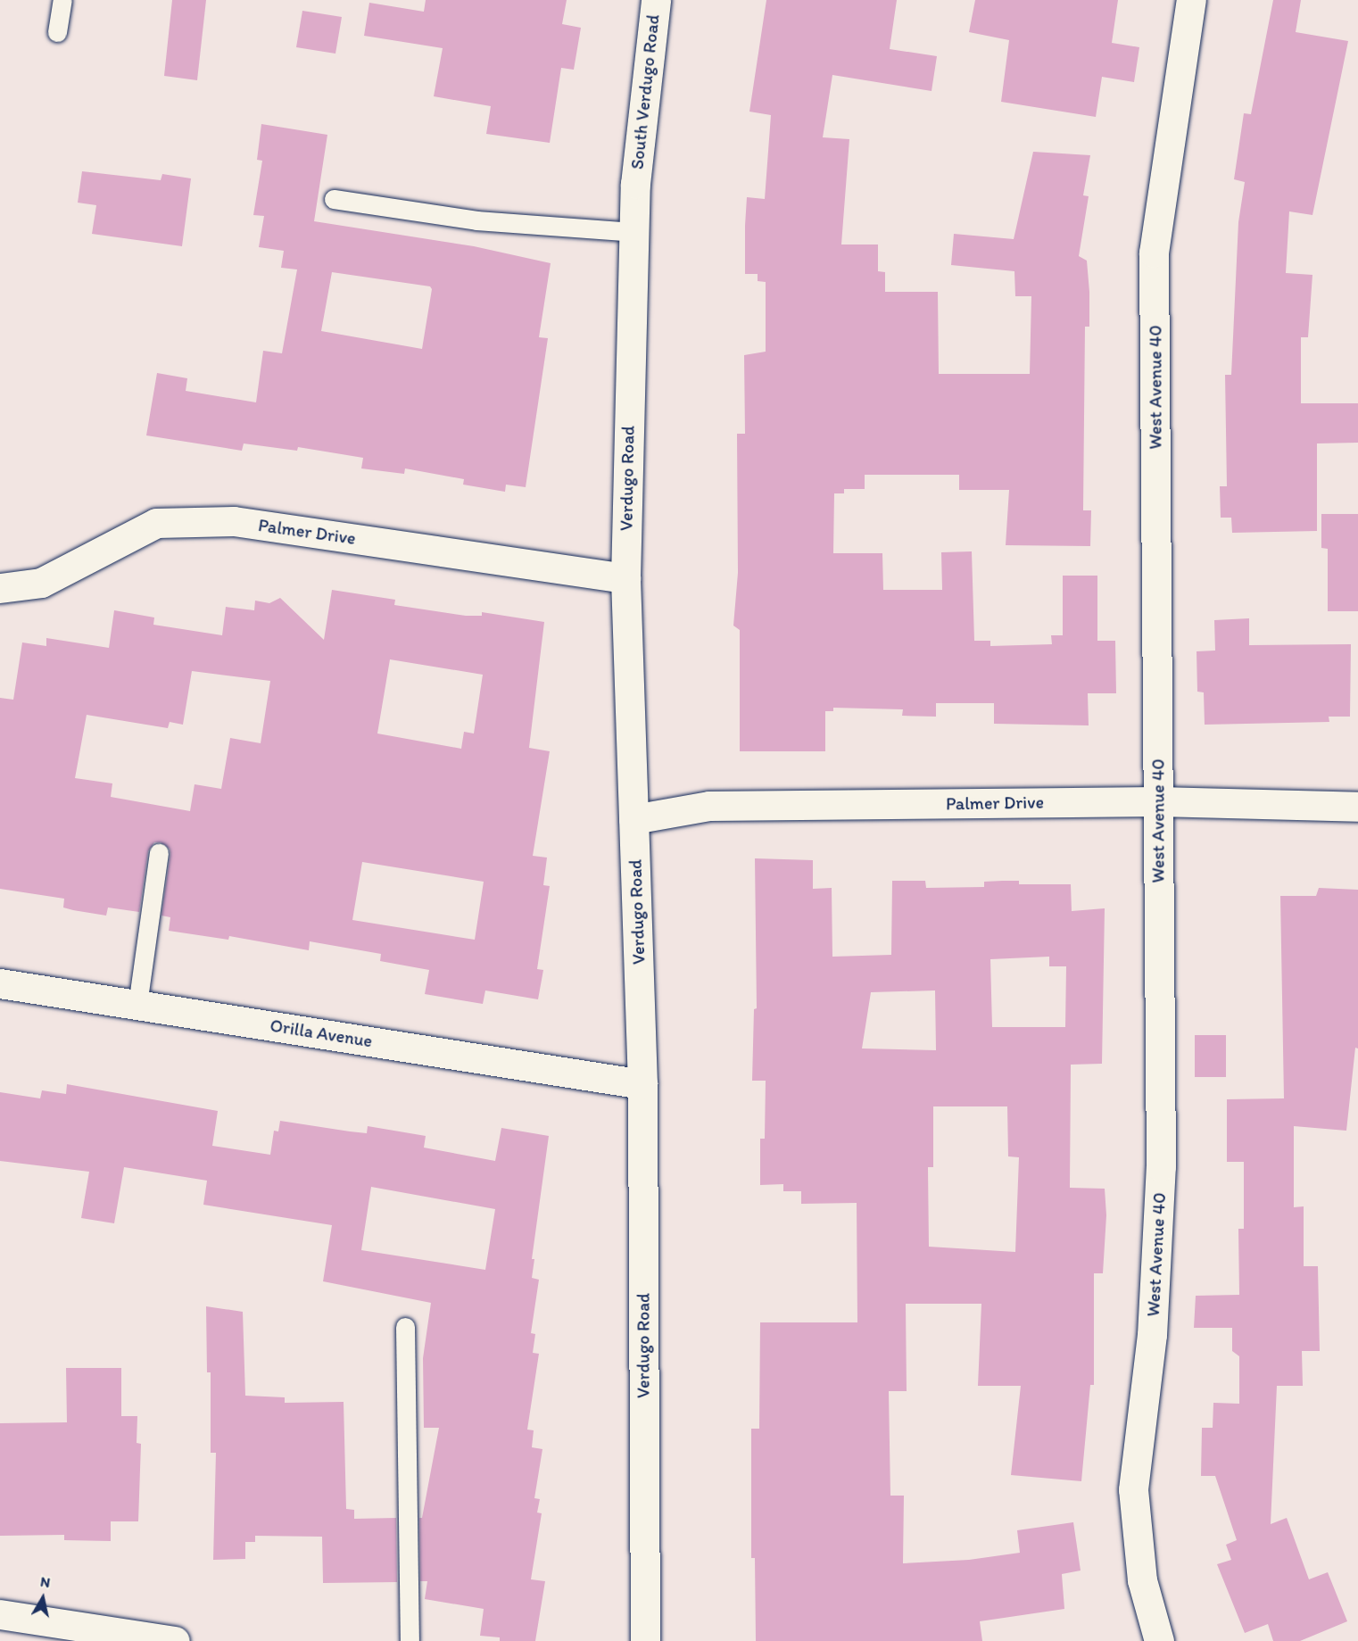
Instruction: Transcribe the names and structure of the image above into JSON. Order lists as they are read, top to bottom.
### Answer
{
  "streets": {
    "street": [
      "South Verdugo Road",
      "West Avenue 40",
      "Verdugo Road",
      "Palmer Drive",
      "Orilla Avenue"
    ]
  },
  "crossings": [
    ["South Verdugo Road", "Verdugo Road"],
    ["West Avenue 40", "Palmer Drive"],
    ["Verdugo Road", "Palmer Drive"],
    ["Verdugo Road", "Orilla Avenue"]
  ],
  "north": "top"
}
